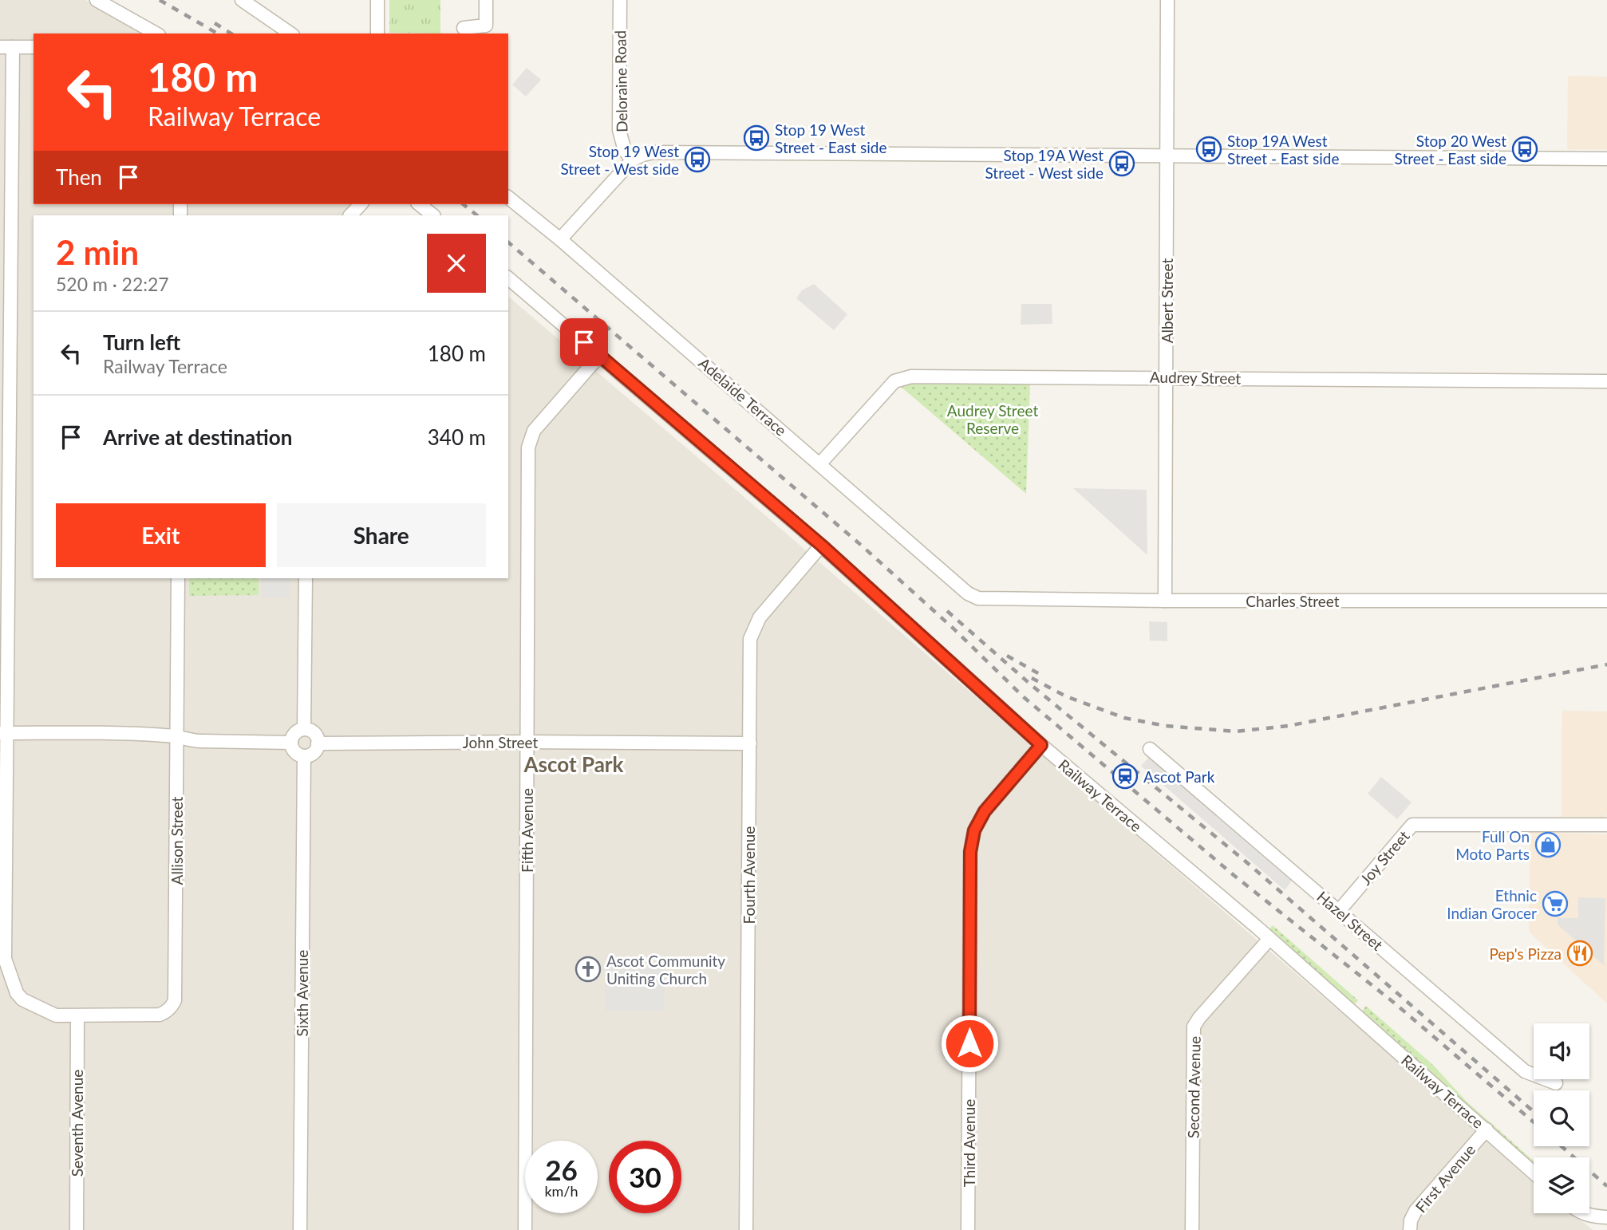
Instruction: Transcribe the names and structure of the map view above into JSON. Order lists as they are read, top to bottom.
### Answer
{
  "streets": {
    "street": [
      "Deloraine Road",
      "Albert Street",
      "Audrey Street",
      "Adelaide Terrace",
      "Charles Street",
      "John Street",
      "Railway Terrace",
      "Fifth Avenue",
      "Allison Street",
      "Joy Street",
      "Fourth Avenue",
      "Hazel Street",
      "Sixth Avenue",
      "Second Avenue",
      "Seventh Avenue",
      "Third Avenue",
      "First Avenue"
    ]
  },
  "crossings": [
    ["Albert Street", "Audrey Street"],
    ["Albert Street", "Charles Street"],
    ["Audrey Street", "Adelaide Terrace"],
    ["Adelaide Terrace", "Charles Street"],
    ["John Street", "Fifth Avenue"],
    ["John Street", "Fourth Avenue"],
    ["John Street", "Sixth Avenue"],
    ["Railway Terrace", "Fifth Avenue"],
    ["Railway Terrace", "Fourth Avenue"],
    ["Railway Terrace", "Second Avenue"],
    ["Railway Terrace", "Third Avenue"],
    ["Railway Terrace", "First Avenue"],
    ["Allison Street", "Seventh Avenue"],
    ["Joy Street", "Hazel Street"]
  ],
  "districts": ["Ascot Park"],
  "parks": ["Audrey Street Reserve"],
  "places": {
    "bus stop": [
      "Stop 19 West Street - East side",
      "Stop 19A West Street - East side",
      "Stop 20 West Street - East side",
      "Stop 19 West Street - West side",
      "Stop 19A West Street - West side"
    ],
    "station": ["Ascot Park"],
    "shop": ["Full On Moto Parts"],
    "supermarket": ["Ethnic Indian Grocer"],
    "restaurant": ["Pep's Pizza"],
    "church": ["Ascot Community Uniting Church"]
  },
  "page": {
    "turn": ["180 m", "Railway Terrace"],
    "then": "Then",
    "heading": ["2 min", "520 m · 22:27"],
    "list": [
      {
        "name": "Turn left",
        "note": "Railway Terrace",
        "value": "180 m"
      },
      {
        "name": "Arrive at destination",
        "value": "340 m"
      }
    ],
    "buttons": ["Exit", "Share"],
    "speed": "26 km/h",
    "limit": "30"
  }
}
